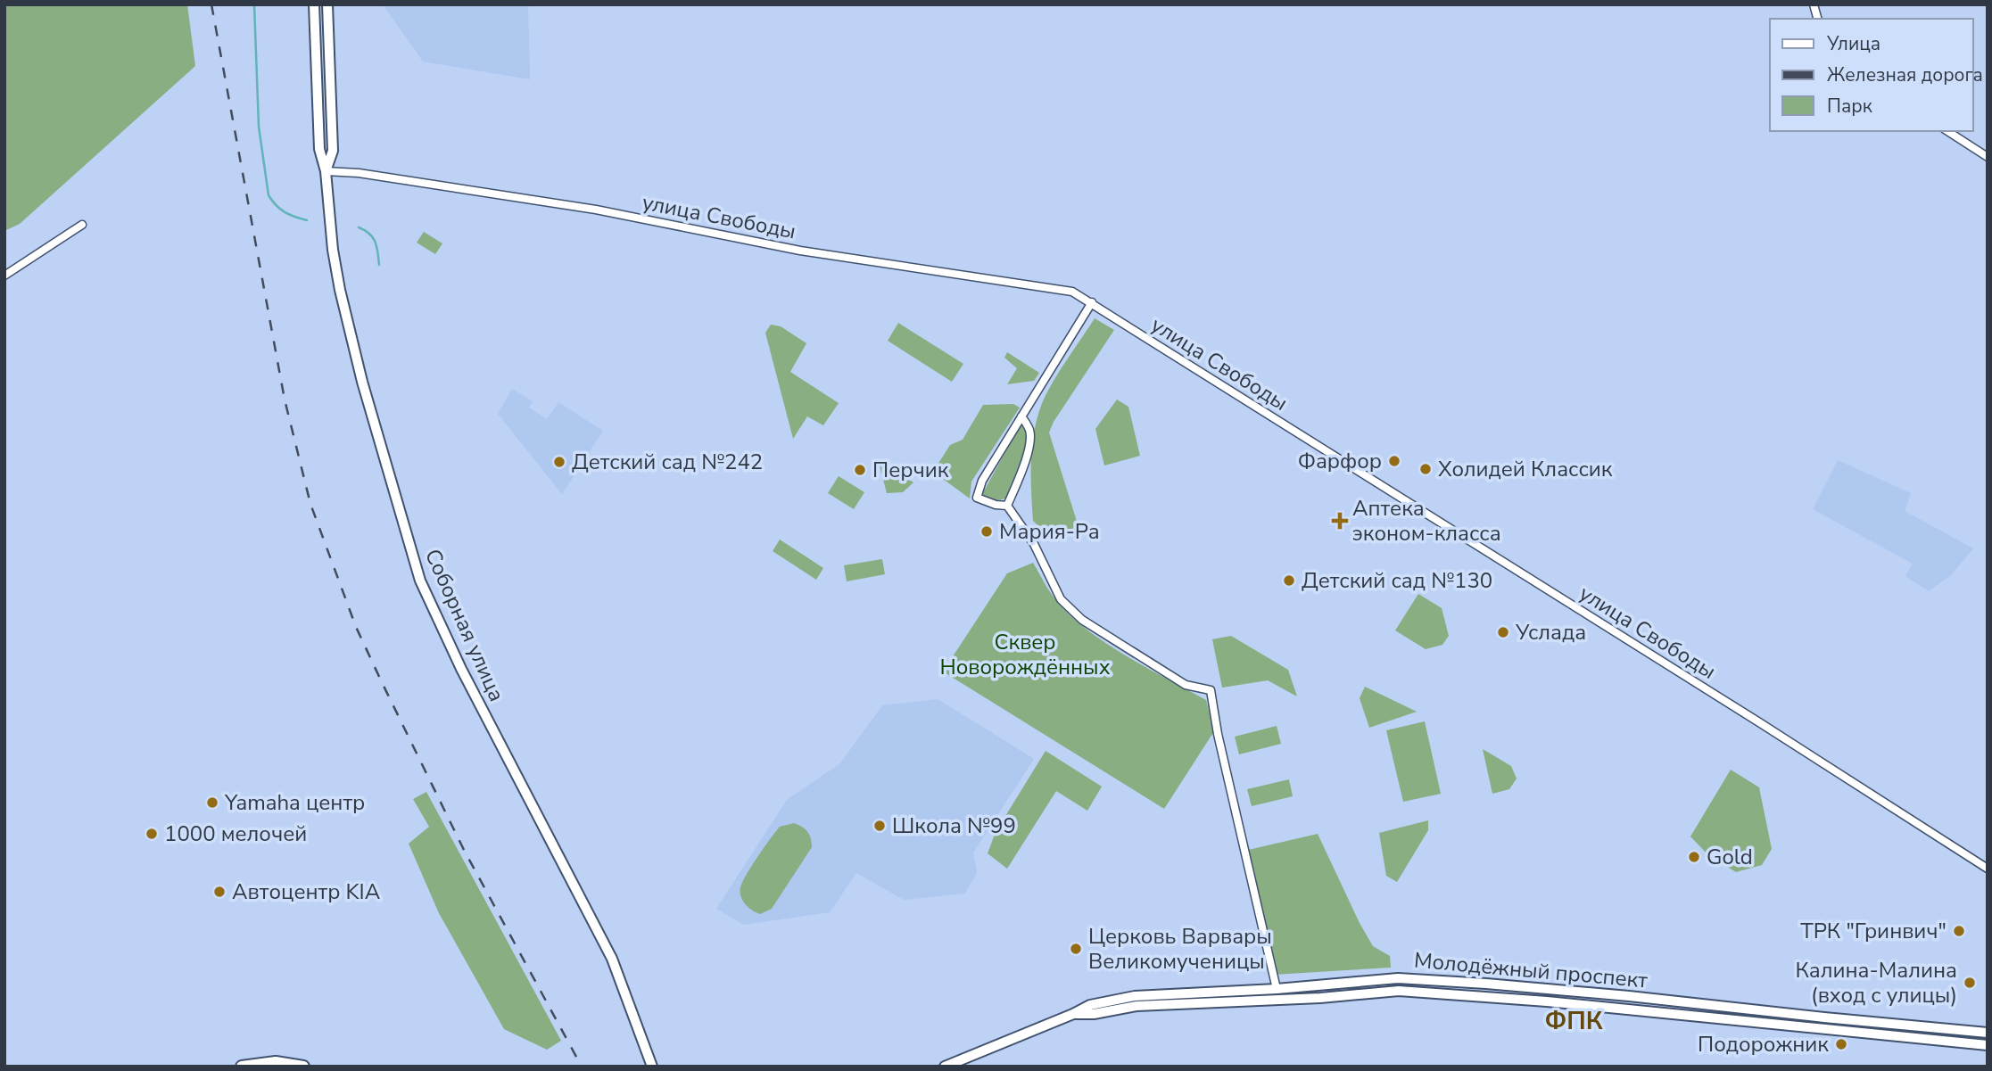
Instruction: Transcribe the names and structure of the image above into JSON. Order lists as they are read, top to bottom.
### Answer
{
  "streets": {
    "main road": ["Соборная улица", "Молодёжный проспект"],
    "street": ["улица Свободы"]
  },
  "crossings": [
    ["улица Свободы", "Соборная улица"]
  ],
  "districts": ["ФПК"],
  "parks": ["Сквер Новорождённых"],
  "places": {
    "other": [
      "Фарфор",
      "Детский сад №242",
      "Холидей Классик",
      "Перчик",
      "Мария-Ра",
      "Детский сад №130",
      "Услада",
      "Yamaha центр",
      "Школа №99",
      "1000 мелочей",
      "Gold",
      "Автоцентр KIA",
      "ТРК \"Гринвич\"",
      "Церковь Варвары Великомученицы",
      "Калина-Малина (вход с улицы)",
      "Подорожник"
    ],
    "health": ["Аптека эконом-класса"]
  },
  "legend": ["Улица", "Железная дорога", "Парк"]
}
